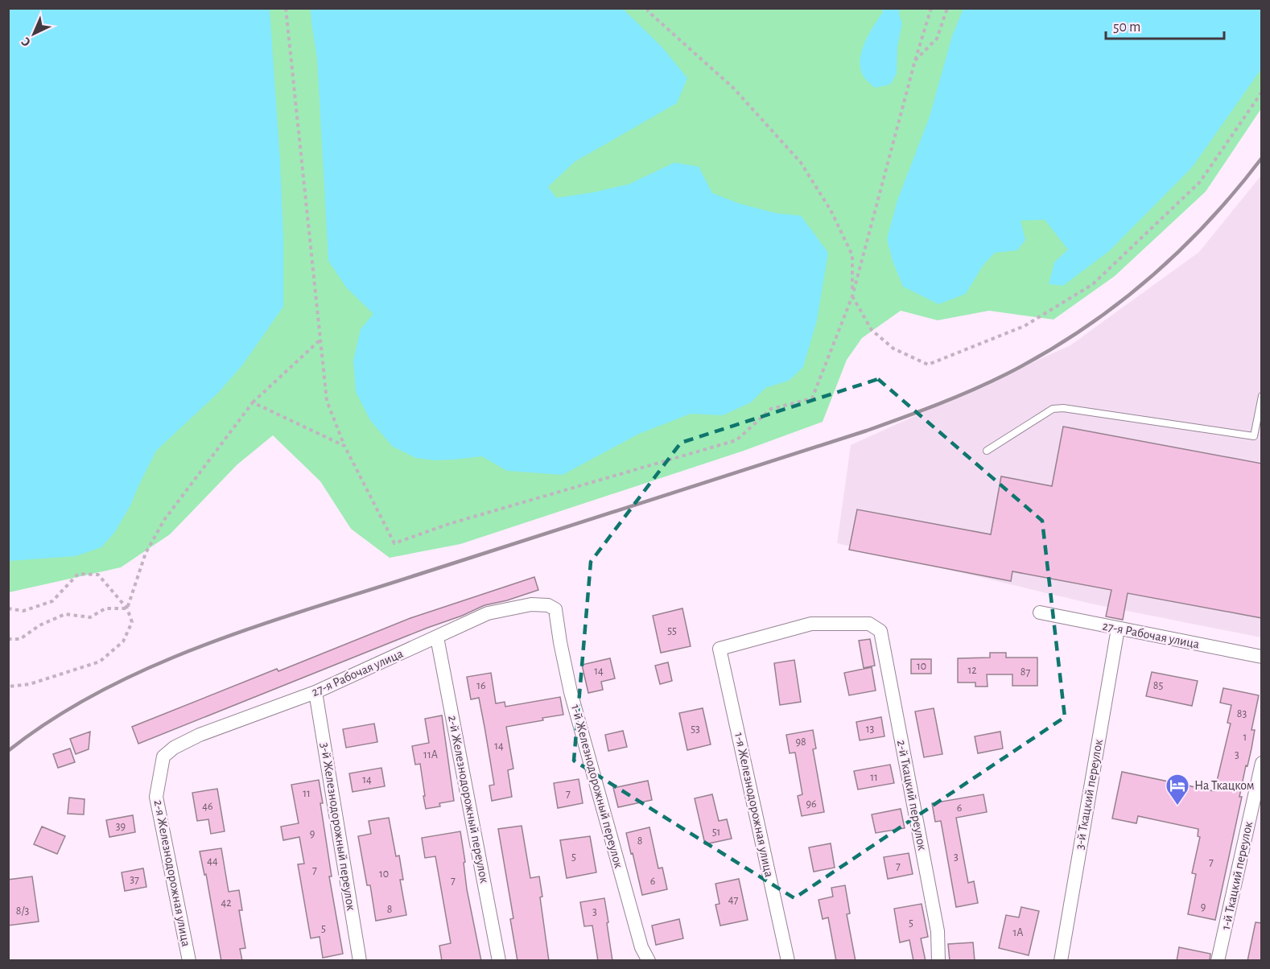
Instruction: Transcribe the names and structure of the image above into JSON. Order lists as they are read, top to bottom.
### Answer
{
  "streets": {
    "street": [
      "27-я Рабочая улица",
      "1-й Железнодорожный переулок",
      "3-й Ткацкий переулок",
      "2-й Ткацкий переулок",
      "2-й Железнодорожный переулок",
      "1-я Железнодорожная улица",
      "3-й Железнодорожный переулок",
      "2-я Железнодорожная улица",
      "1-й Ткацкий переулок"
    ]
  },
  "crossings": [
    ["27-я Рабочая улица", "1-й Железнодорожный переулок"],
    ["27-я Рабочая улица", "3-й Ткацкий переулок"],
    ["27-я Рабочая улица", "2-й Железнодорожный переулок"],
    ["27-я Рабочая улица", "3-й Железнодорожный переулок"],
    ["27-я Рабочая улица", "2-я Железнодорожная улица"],
    ["2-й Ткацкий переулок", "1-я Железнодорожная улица"]
  ],
  "places": {
    "hotel": ["На Ткацком"]
  },
  "house_numbers": [
    "55",
    "10",
    "12",
    "14",
    "87",
    "16",
    "85",
    "83",
    "53",
    "13",
    "1",
    "98",
    "14",
    "11А",
    "3",
    "11",
    "14",
    "11",
    "7",
    "96",
    "46",
    "6",
    "39",
    "51",
    "9",
    "8",
    "5",
    "3",
    "44",
    "7",
    "7",
    "7",
    "10",
    "37",
    "7",
    "6",
    "47",
    "42",
    "9",
    "8",
    "8/3",
    "3",
    "5",
    "5",
    "1А"
  ],
  "scale_bar": "50 m",
  "north": "bottom left"
}
